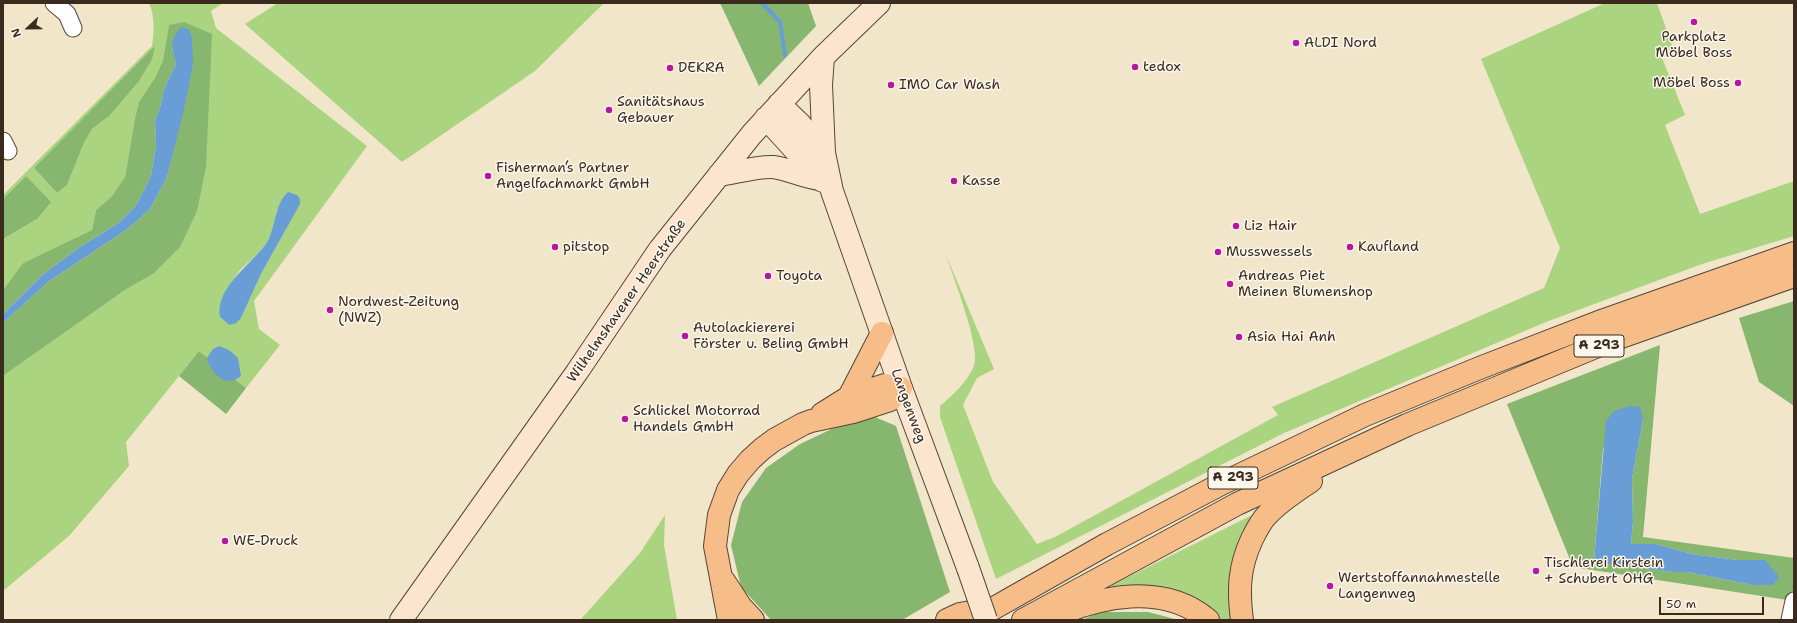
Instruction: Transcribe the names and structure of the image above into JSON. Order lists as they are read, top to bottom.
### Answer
{
  "streets": {
    "highway": ["A 293"],
    "street": ["Wilhelmshavener Heerstraße", "Langenweg"]
  },
  "crossings": [
    ["Wilhelmshavener Heerstraße", "Langenweg"],
    ["A 293", "Langenweg"]
  ],
  "places": [
    "Parkplatz Möbel Boss",
    "ALDI Nord",
    "tedox",
    "DEKRA",
    "Möbel Boss",
    "IMO Car Wash",
    "Sanitätshaus Gebauer",
    "Fisherman‘s Partner Angelfachmarkt GmbH",
    "Kasse",
    "Liz Hair",
    "pitstop",
    "Kaufland",
    "Musswessels",
    "Toyota",
    "Andreas Piet Meinen Blumenshop",
    "Nordwest-Zeitung (NWZ)",
    "Autolackiererei Förster u. Beling GmbH",
    "Asia Hai Anh",
    "Schlickel Motorrad Handels GmbH",
    "WE-Druck",
    "Tischlerei Kirstein + Schubert OHG",
    "Wertstoffannahmestelle Langenweg"
  ],
  "scale_bar": "50 m",
  "north": "left"
}
